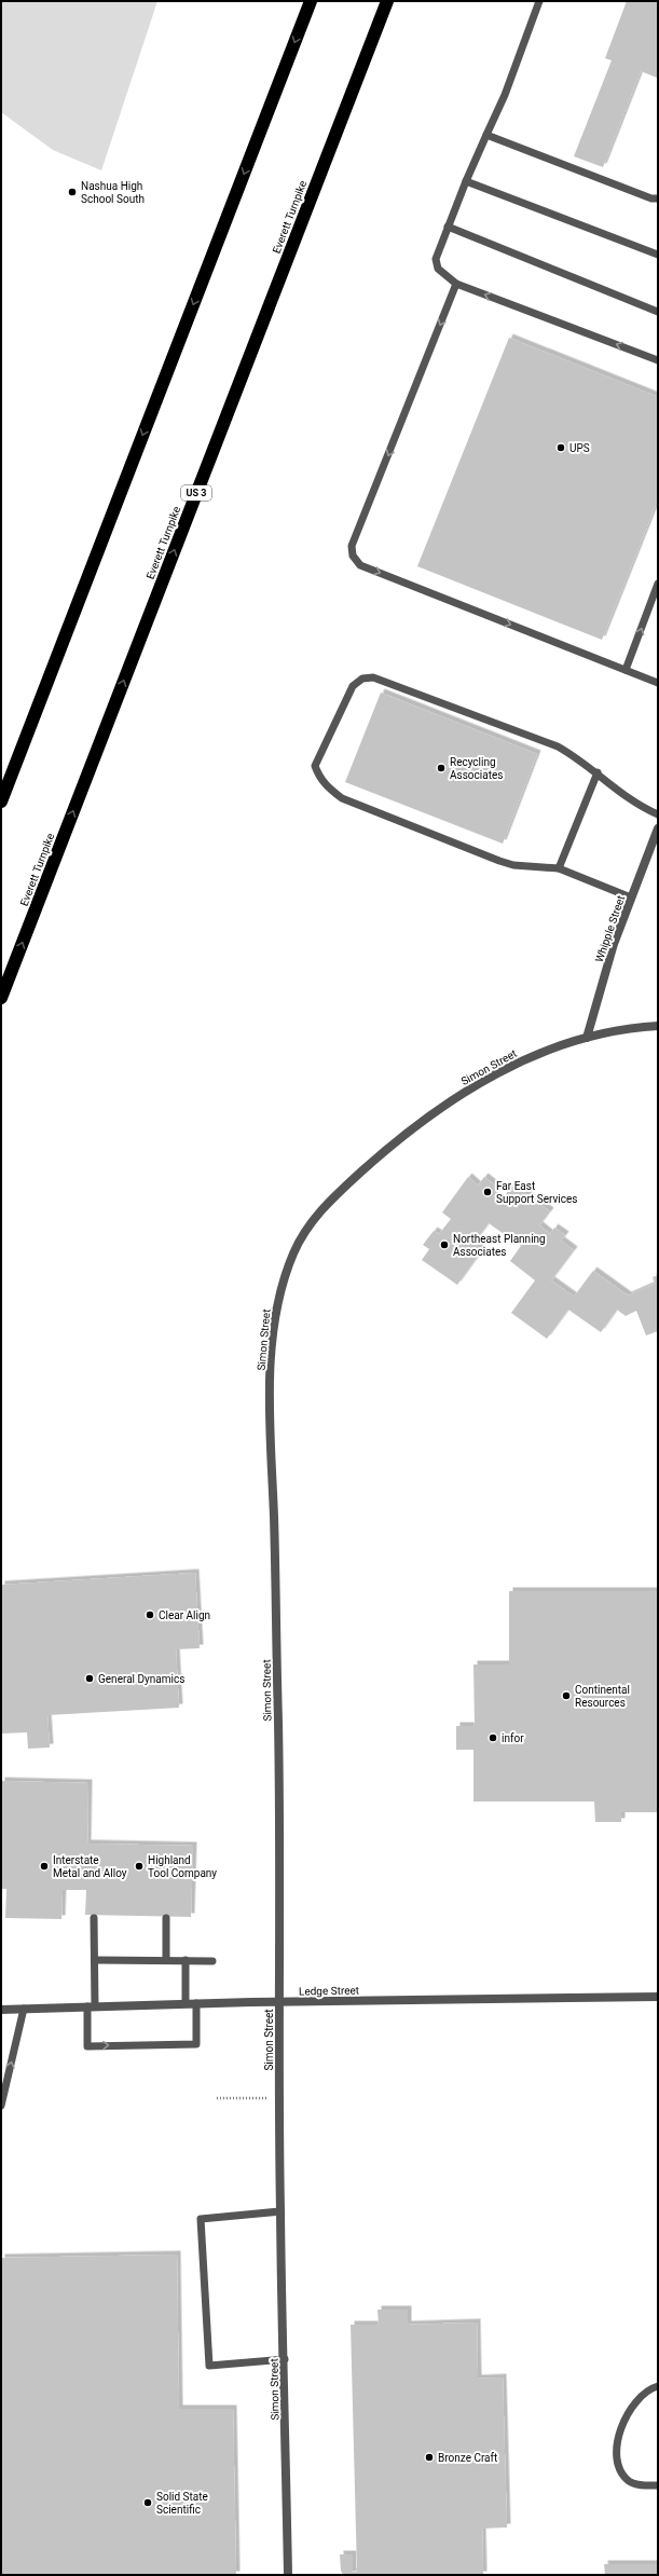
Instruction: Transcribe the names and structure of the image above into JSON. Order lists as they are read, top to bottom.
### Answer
{
  "streets": {
    "highway": ["Everett Turnpike", "US 3"],
    "street": ["Whipple Street", "Simon Street", "Ledge Street"]
  },
  "crossings": [
    ["Whipple Street", "Simon Street"],
    ["Simon Street", "Ledge Street"]
  ],
  "places": [
    "Nashua High School South",
    "UPS",
    "Recycling Associates",
    "Far East Support Services",
    "Northeast Planning Associates",
    "Clear Align",
    "General Dynamics",
    "Continental Resources",
    "infor",
    "Interstate Metal and Alloy",
    "Highland Tool Company",
    "Bronze Craft",
    "Solid State Scientific"
  ]
}
